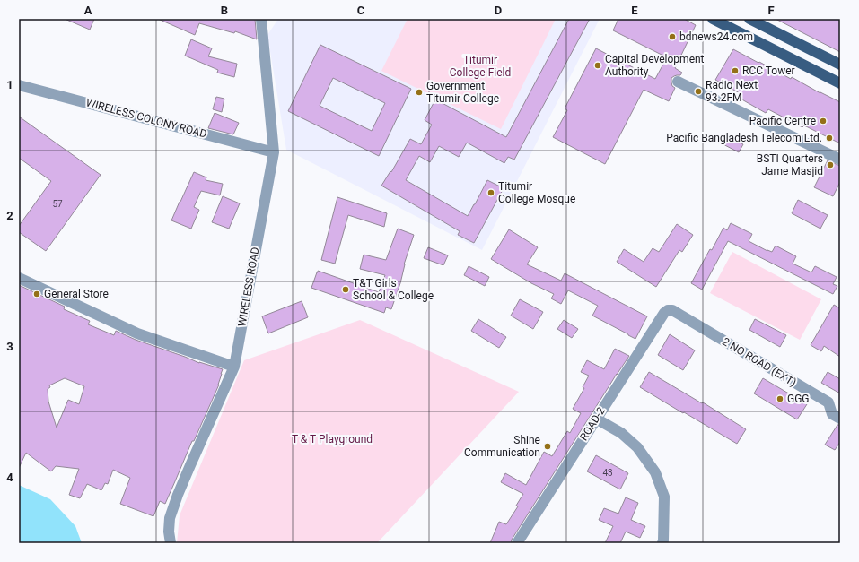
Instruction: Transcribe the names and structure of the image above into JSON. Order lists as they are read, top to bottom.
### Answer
{
  "streets": {
    "street": [
      "WIRELESS COLONY ROAD",
      "WIRELESS ROAD",
      "2 NO ROAD (EXT)",
      "ROAD-2"
    ]
  },
  "crossings": [
    ["WIRELESS COLONY ROAD", "WIRELESS ROAD"],
    ["2 NO ROAD (EXT)", "ROAD-2"]
  ],
  "parks": ["Titumir College Field", "T & T Playground"],
  "places": [
    "bdnews24.com",
    "Capital Development Authority",
    "RCC Tower",
    "Radio Next 93.2FM",
    "Government Titumir College",
    "Pacific Centre",
    "Pacific Bangladesh Telecom Ltd.",
    "BSTI Quarters Jame Masjid",
    "Titumir College Mosque",
    "T&T Girls School & College",
    "General Store",
    "GGG",
    "Shine Communication"
  ],
  "house_numbers": ["57", "43"],
  "grid": {
    "columns": [
      "A",
      "B",
      "C",
      "D",
      "E",
      "F"
    ],
    "rows": [
      "1",
      "2",
      "3",
      "4"
    ]
  }
}
